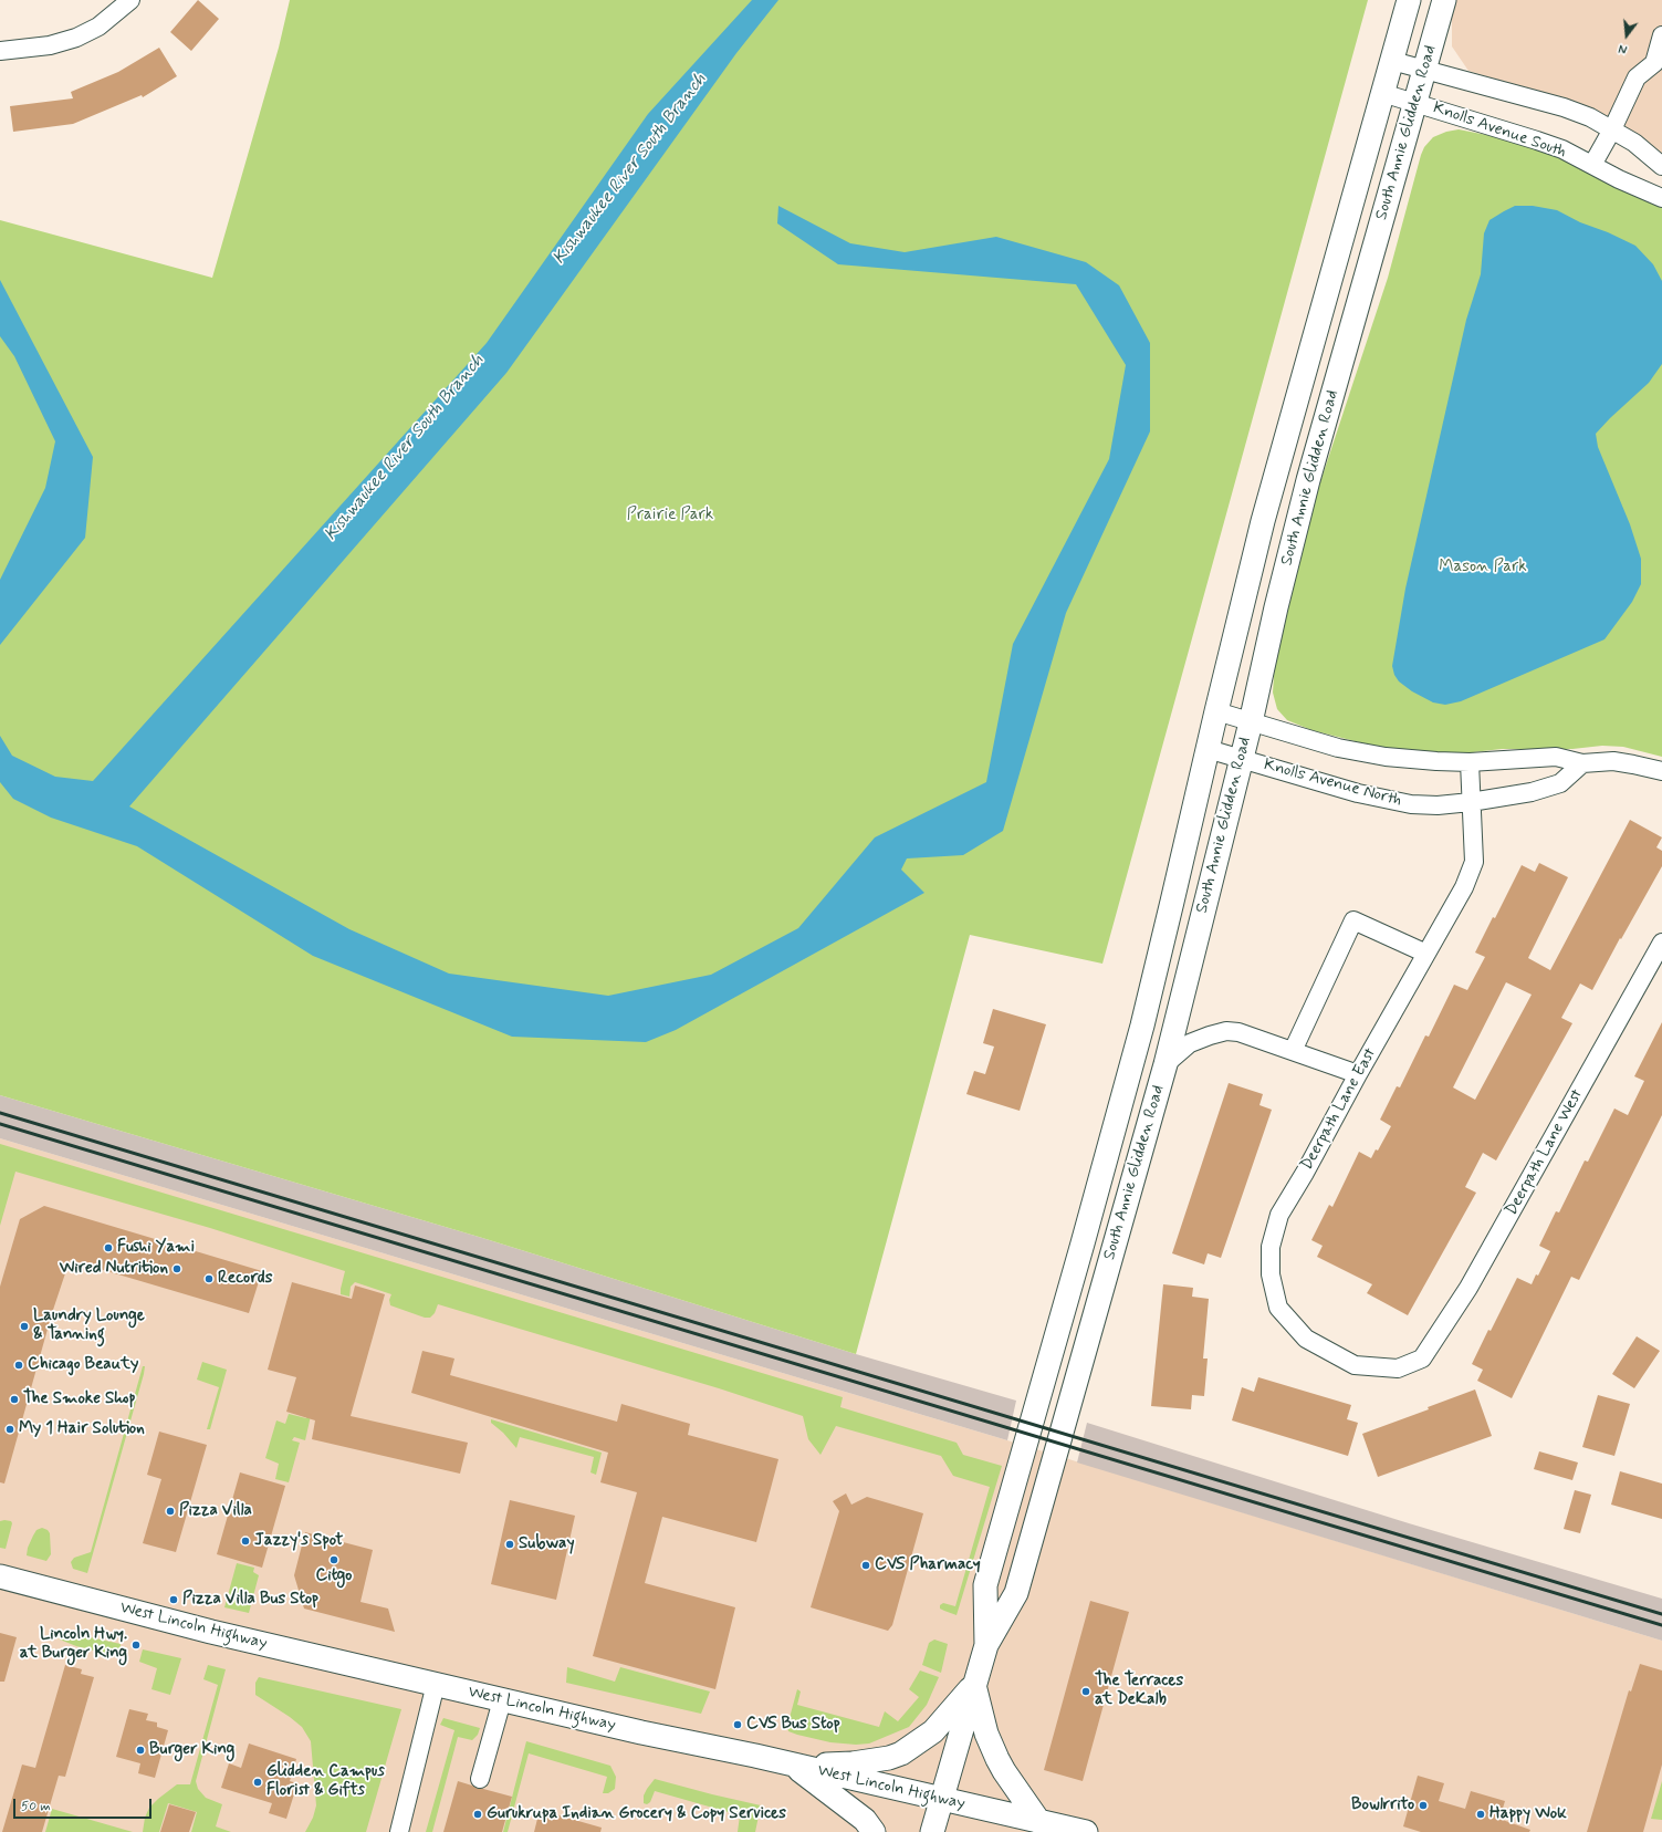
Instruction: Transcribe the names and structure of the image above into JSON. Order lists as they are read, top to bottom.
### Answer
{
  "streets": {
    "main road": ["South Annie Glidden Road", "West Lincoln Highway"],
    "street": [
      "Knolls Avenue South",
      "Knolls Avenue North",
      "Deerpath Lane East",
      "Deerpath Lane West"
    ]
  },
  "crossings": [
    ["Knolls Avenue South", "South Annie Glidden Road"],
    ["South Annie Glidden Road", "Knolls Avenue North"],
    ["South Annie Glidden Road", "West Lincoln Highway"],
    ["Knolls Avenue North", "Deerpath Lane East"],
    ["Deerpath Lane East", "Deerpath Lane West"]
  ],
  "water": ["Kishwaukee River South Branch"],
  "parks": ["Prairie Park", "Mason Park"],
  "places": [
    "Fushi Yami",
    "Wired Nutrition",
    "Records",
    "Laundry Lounge & Tanning",
    "Chicago Beauty",
    "The Smoke Shop",
    "My 1 Hair Solution",
    "Pizza Villa",
    "Jazzy's Spot",
    "Subway",
    "Citgo",
    "CVS Pharmacy",
    "Pizza Villa Bus Stop",
    "Lincoln Hwy. at Burger King",
    "The Terraces at DeKalb",
    "CVS Bus Stop",
    "Burger King",
    "Glidden Campus Florist & Gifts",
    "Bowlrrito",
    "Gurukrupa Indian Grocery & Copy Services",
    "Happy Wok"
  ],
  "scale_bar": "50 m",
  "north": "bottom"
}
